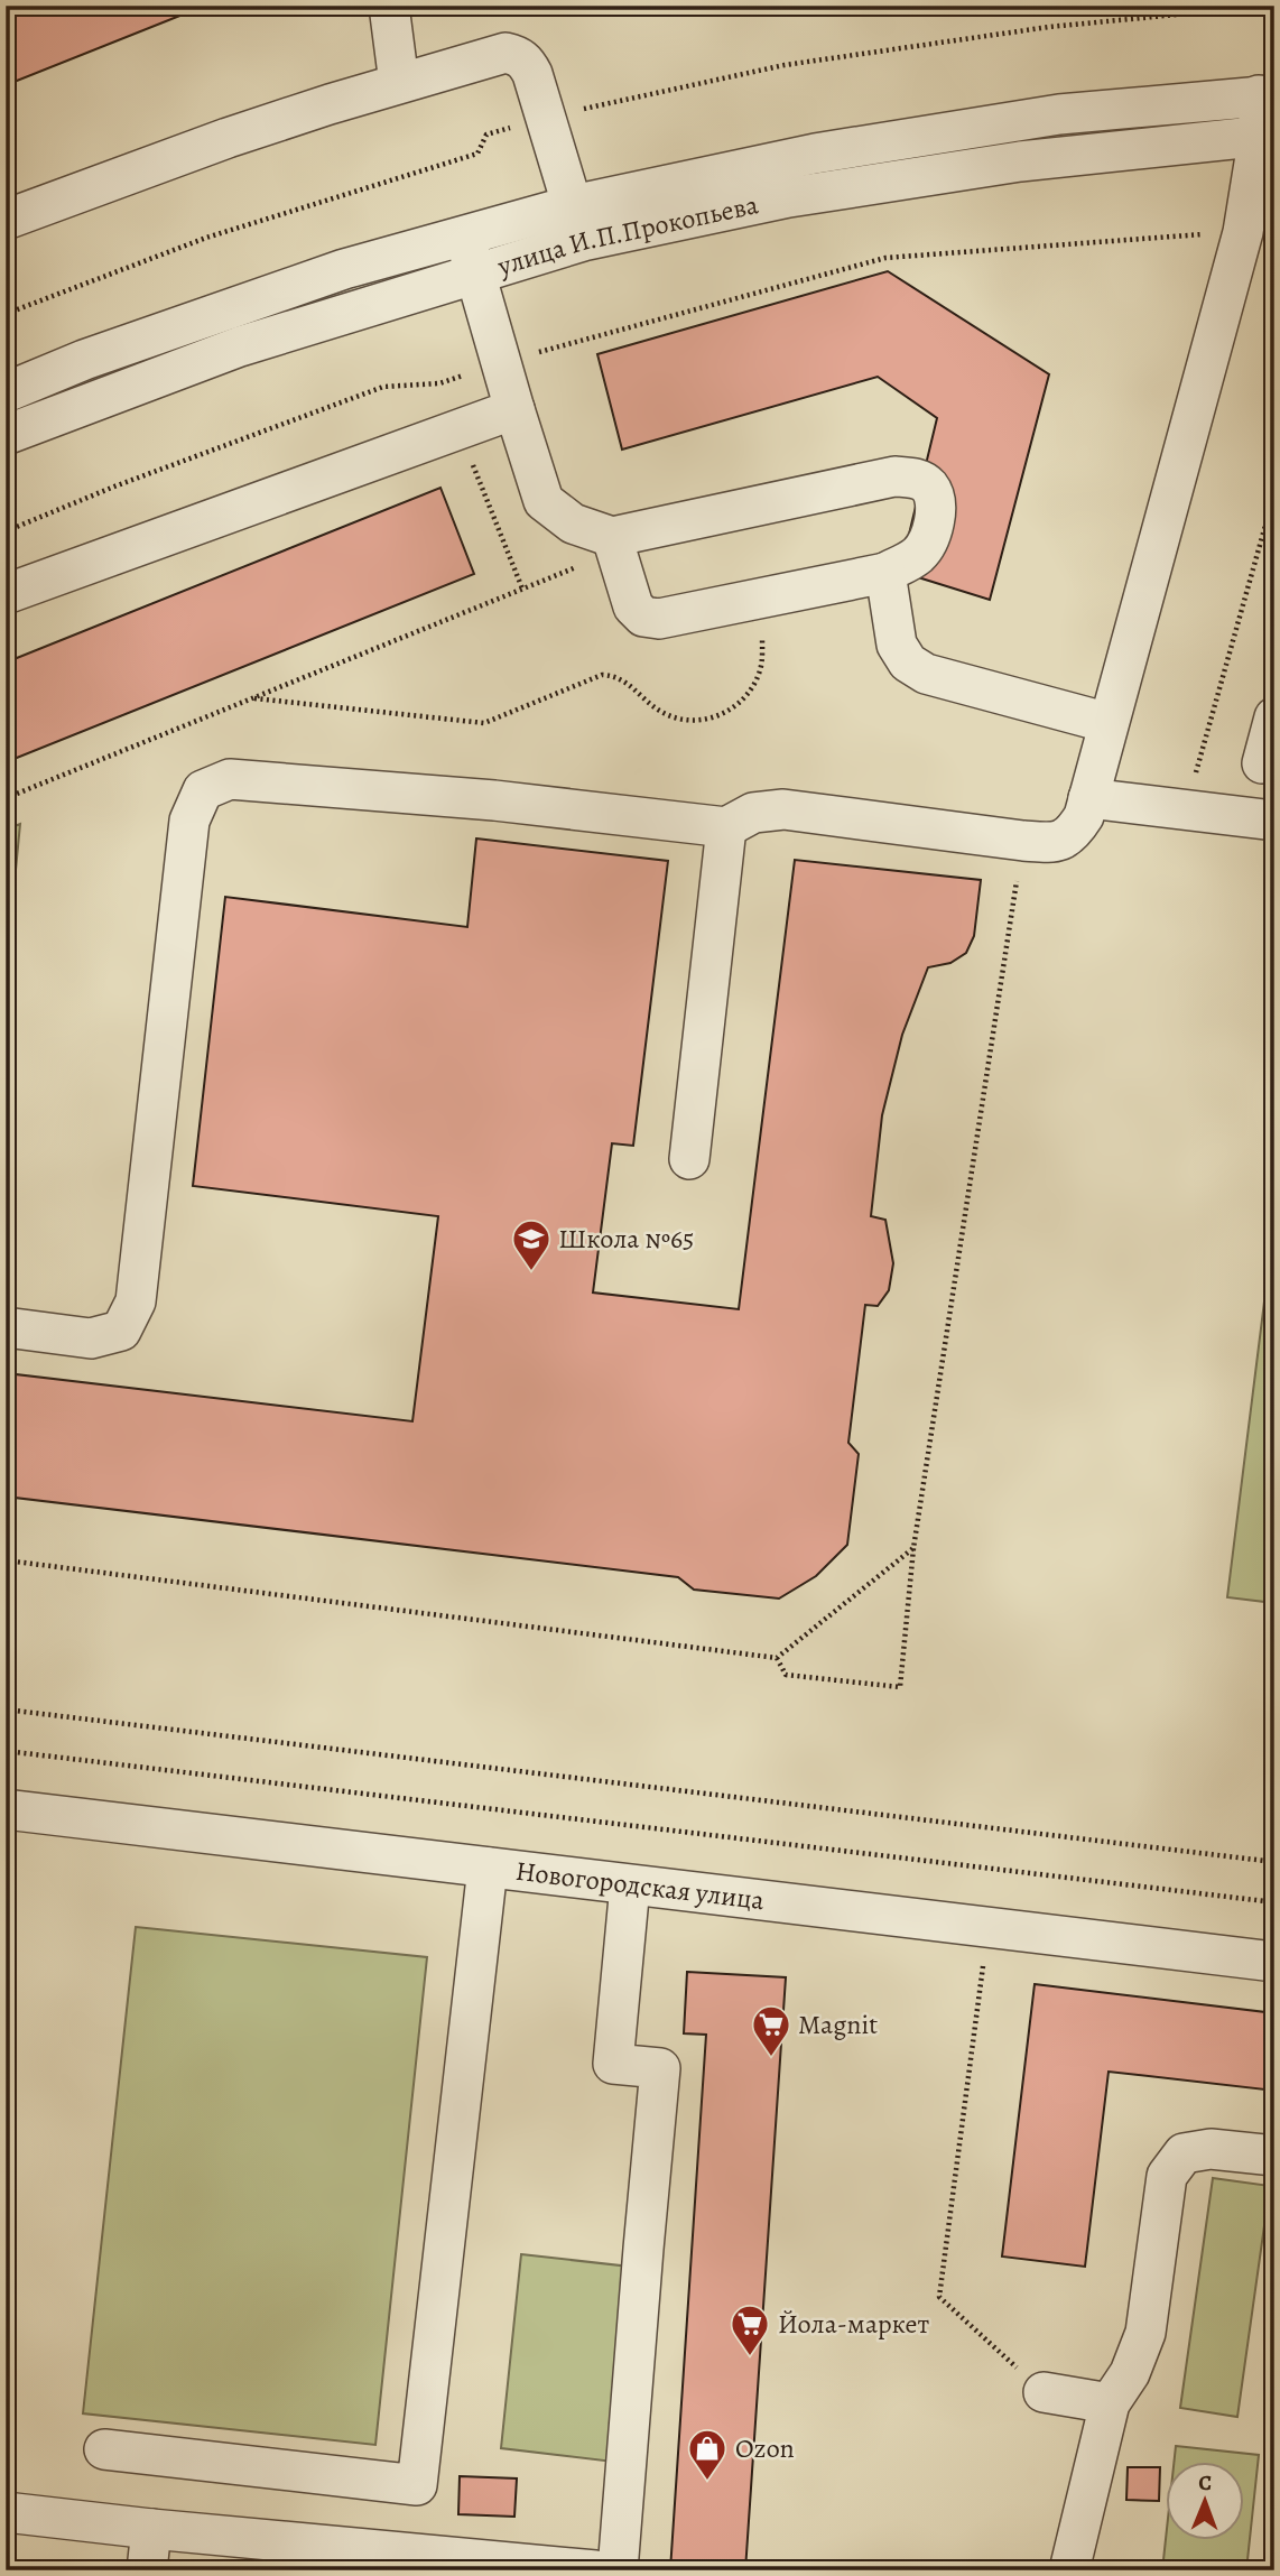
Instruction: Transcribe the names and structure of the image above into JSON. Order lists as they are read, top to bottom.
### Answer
{
  "streets": {
    "street": ["улица И.П.Прокопьева", "Новогородская улица"]
  },
  "places": {
    "school or university": ["Школа №65"],
    "supermarket": ["Magnit", "Йола-маркет"],
    "shop": ["Ozon"]
  },
  "north": "top"
}
